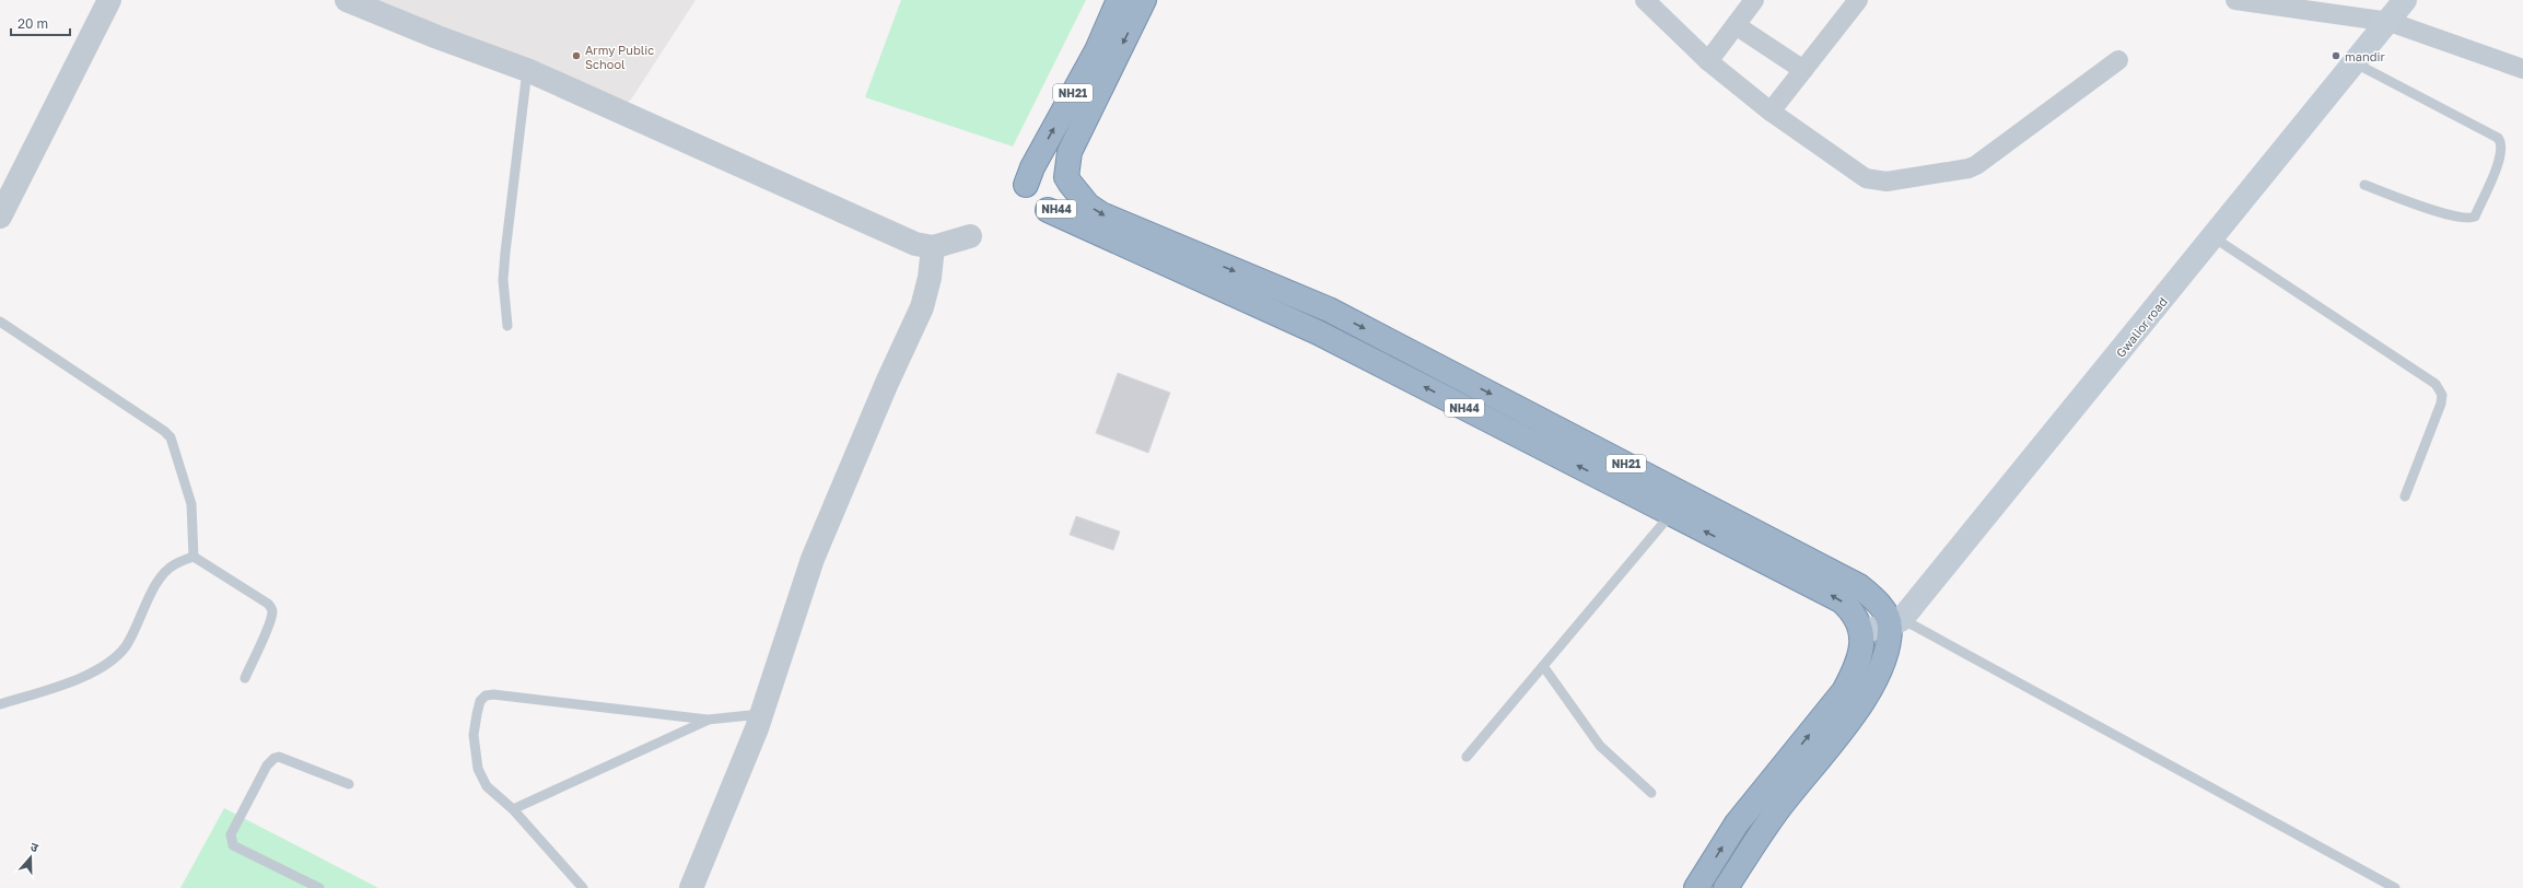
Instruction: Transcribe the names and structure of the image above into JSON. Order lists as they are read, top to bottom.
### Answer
{
  "streets": {
    "highway": ["NH21", "NH44"],
    "main road": ["Gwalior road"]
  },
  "crossings": [
    ["NH21", "NH44"],
    ["NH21", "Gwalior road"]
  ],
  "places": ["Army Public School", "mandir"],
  "scale_bar": "20 m",
  "north": "top"
}
